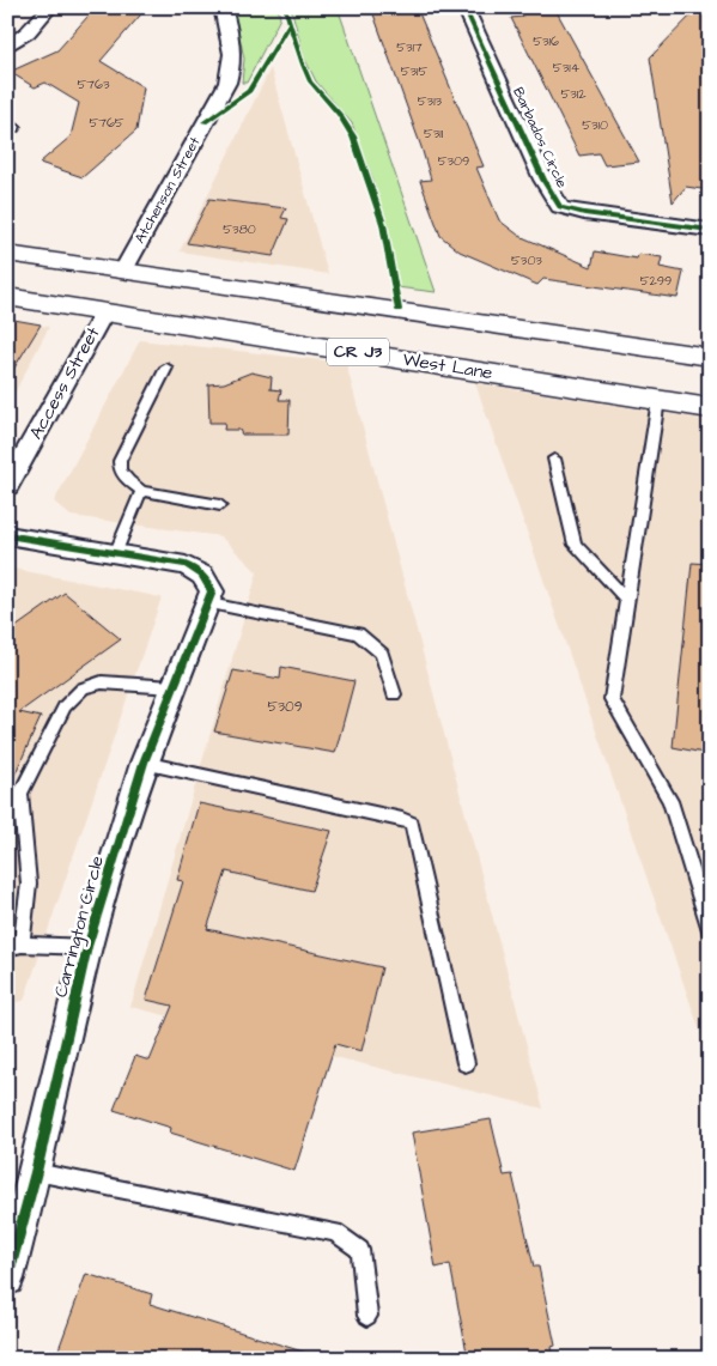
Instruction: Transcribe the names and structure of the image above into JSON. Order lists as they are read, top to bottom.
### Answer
{
  "streets": {
    "main road": ["CR J3", "West Lane"],
    "street": [
      "Barbados Circle",
      "Atchenson Street",
      "Access Street",
      "Carrington Circle"
    ]
  },
  "crossings": [
    ["West Lane", "Access Street"]
  ],
  "house_numbers": [
    "5316",
    "5317",
    "5314",
    "5315",
    "5763",
    "5312",
    "5313",
    "5765",
    "5310",
    "5311",
    "5309",
    "5380",
    "5303",
    "5299",
    "5309"
  ]
}
